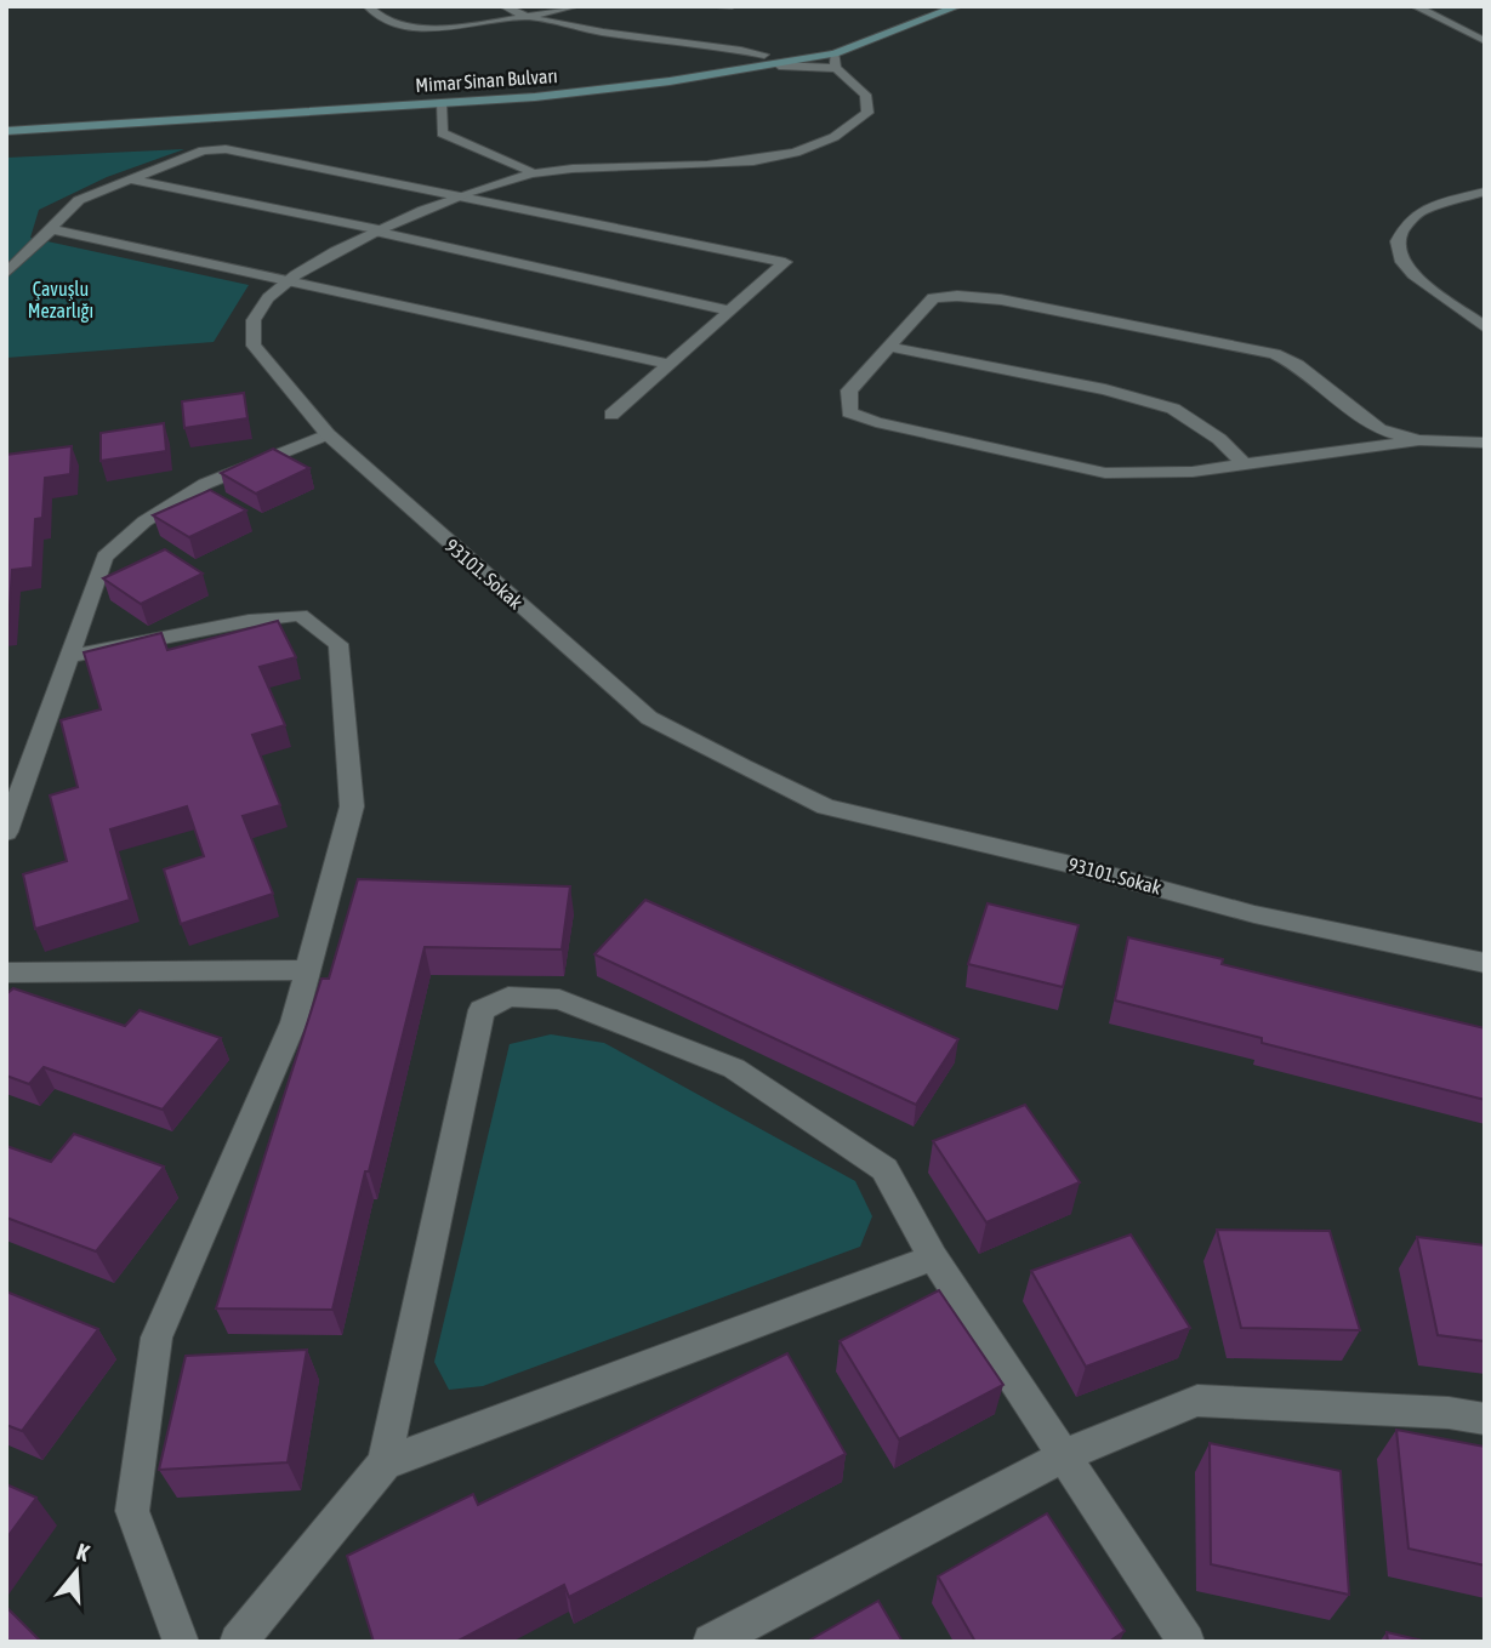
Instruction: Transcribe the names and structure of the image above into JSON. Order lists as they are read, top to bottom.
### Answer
{
  "streets": {
    "main road": ["Mimar Sinan Bulvarı"],
    "street": ["93101. Sokak"]
  },
  "crossings": [
    ["Mimar Sinan Bulvarı", "93101. Sokak"]
  ],
  "parks": ["Çavuşlu Mezarlığı"],
  "north": "top"
}
